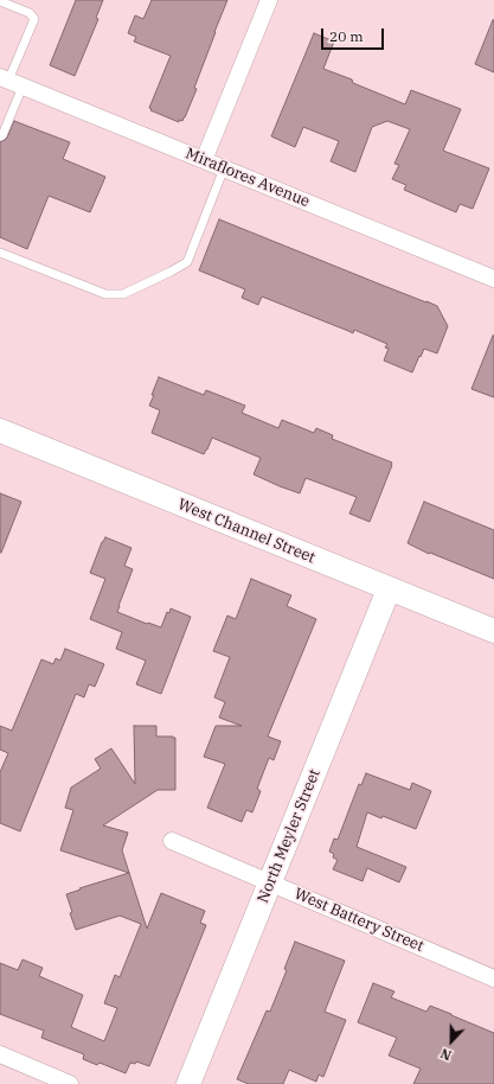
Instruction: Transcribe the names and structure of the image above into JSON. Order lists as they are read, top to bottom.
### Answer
{
  "streets": {
    "street": [
      "Miraflores Avenue",
      "West Channel Street",
      "North Meyler Street",
      "West Battery Street"
    ]
  },
  "crossings": [
    ["West Channel Street", "North Meyler Street"],
    ["North Meyler Street", "West Battery Street"]
  ],
  "scale_bar": "20 m",
  "north": "bottom"
}
